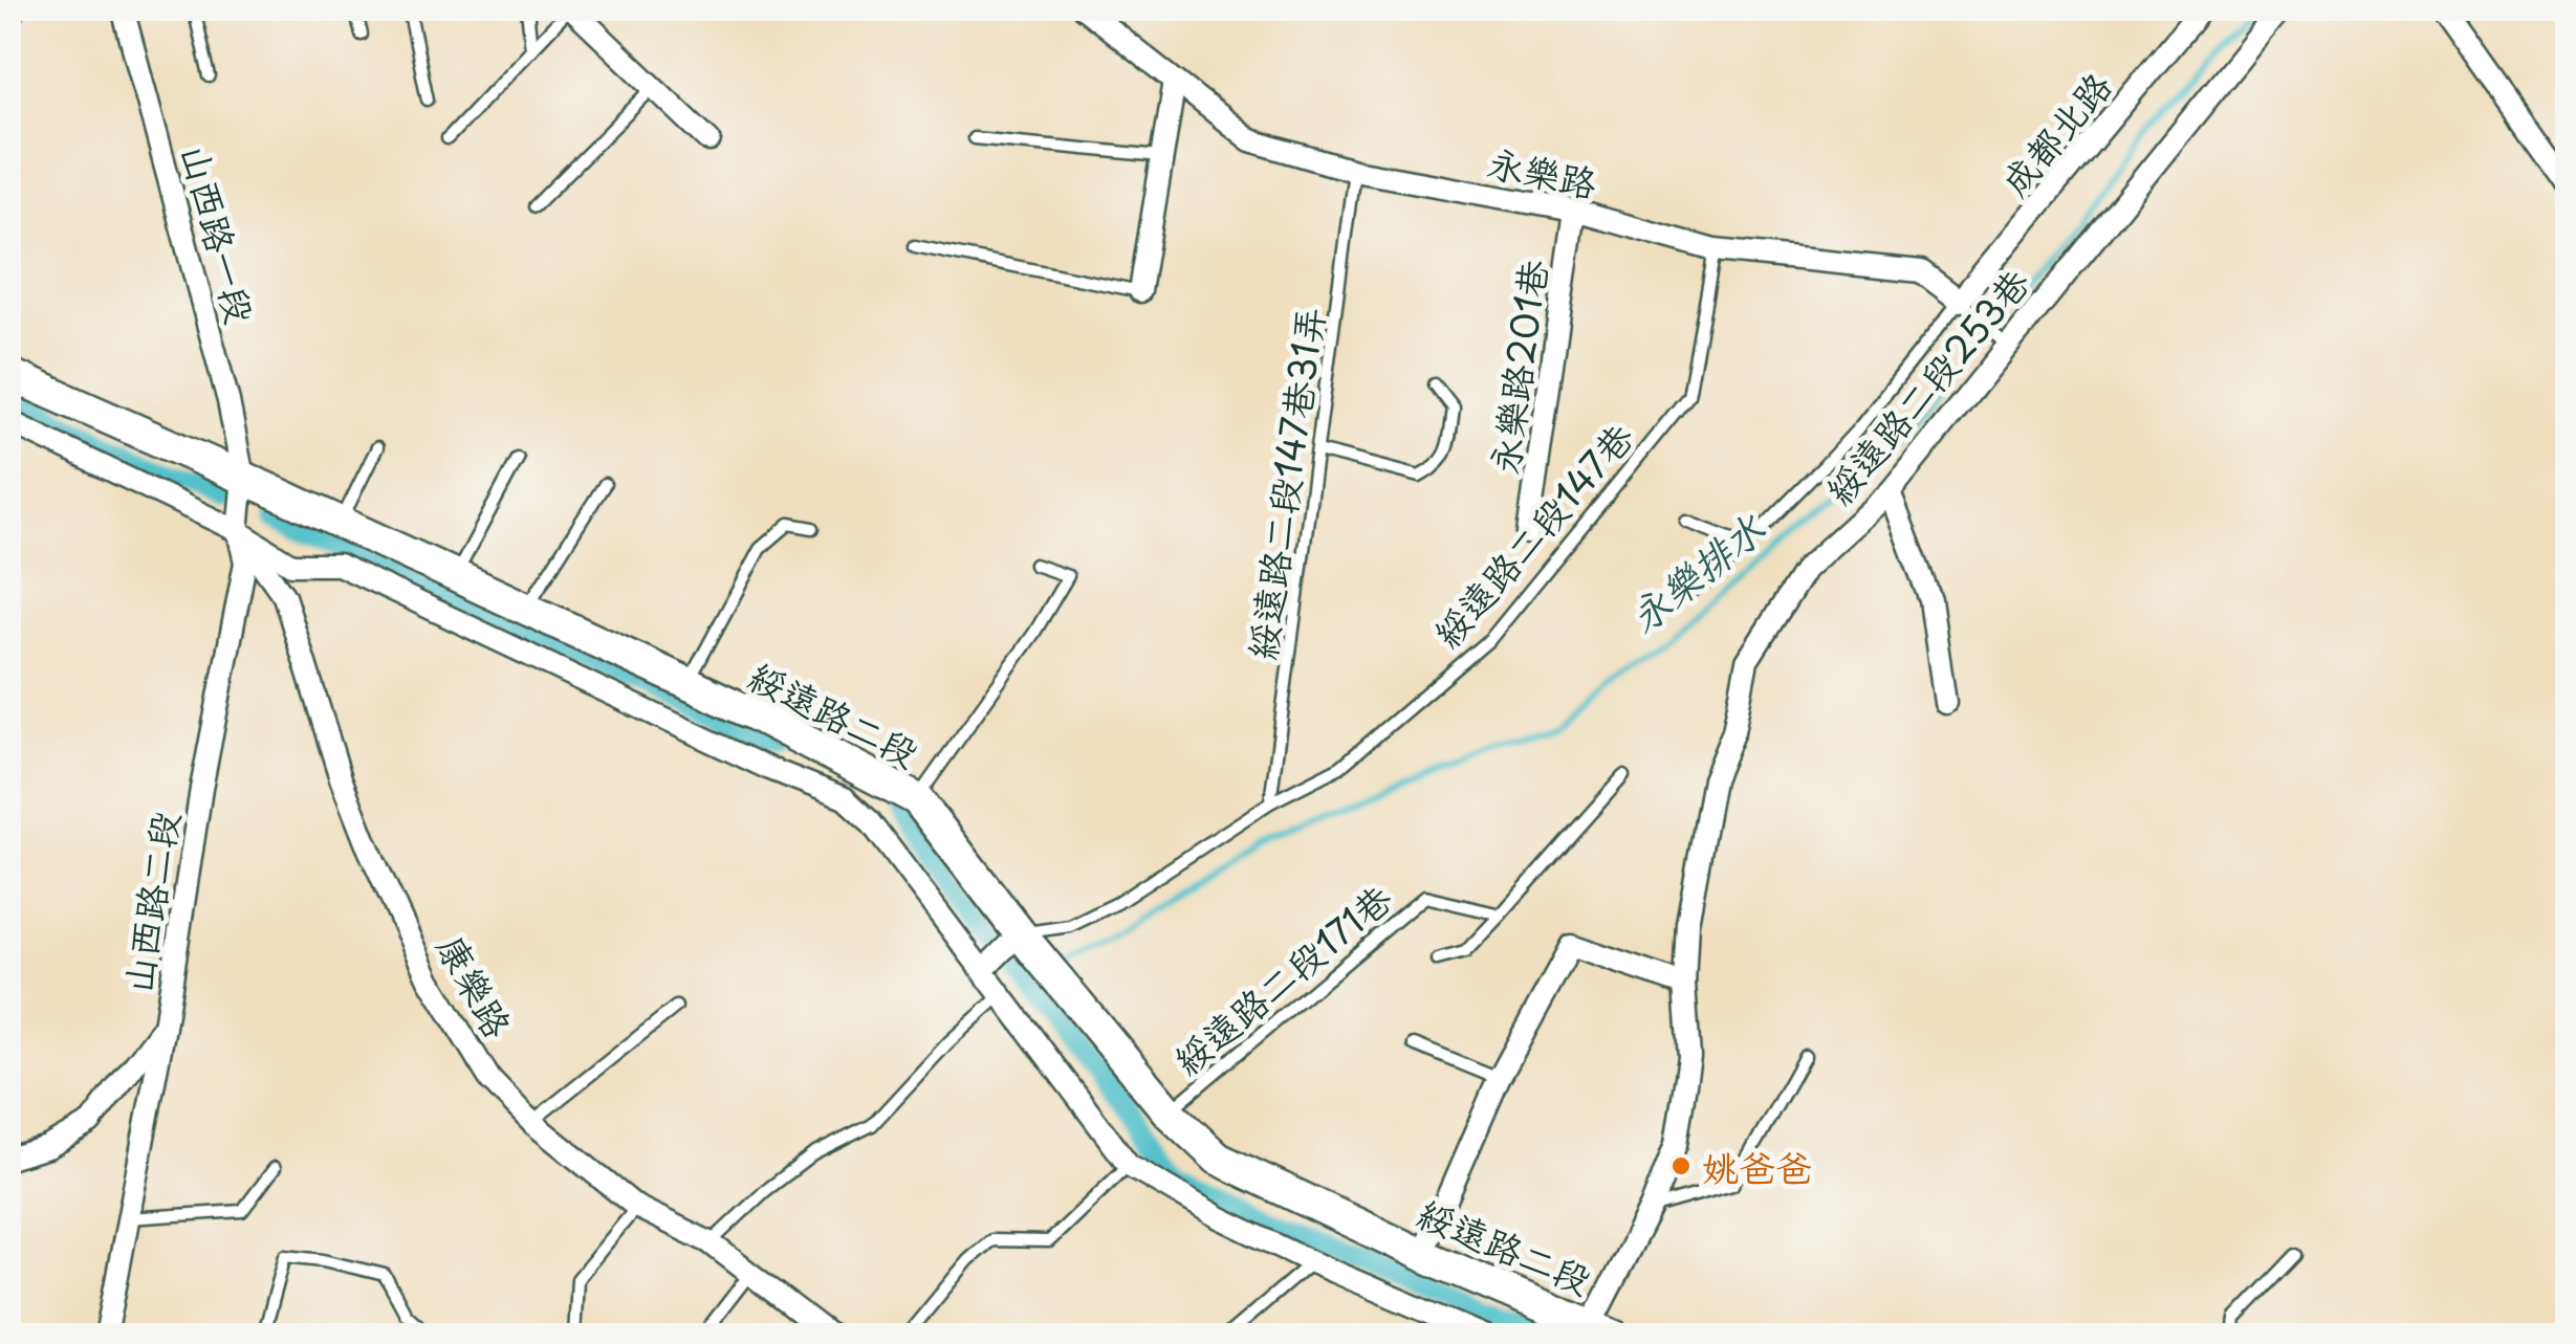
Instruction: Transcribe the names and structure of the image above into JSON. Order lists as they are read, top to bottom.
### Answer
{
  "streets": {
    "street": [
      "成都北路",
      "永樂路",
      "山西路一段",
      "永樂路201巷",
      "綏遠路二段253巷",
      "綏遠路二段",
      "山西路二段",
      "康樂路"
    ],
    "lane": ["綏遠路二段147巷31弄", "綏遠路二段147巷", "綏遠路二段171巷"]
  },
  "crossings": [
    ["成都北路", "永樂路"],
    ["永樂路", "永樂路201巷"],
    ["永樂路", "綏遠路二段253巷"],
    ["永樂路", "綏遠路二段147巷31弄"],
    ["永樂路", "綏遠路二段147巷"],
    ["山西路一段", "綏遠路二段"],
    ["山西路一段", "山西路二段"],
    ["綏遠路二段253巷", "綏遠路二段"],
    ["綏遠路二段147巷31弄", "綏遠路二段147巷"],
    ["綏遠路二段147巷", "綏遠路二段"],
    ["綏遠路二段", "山西路二段"],
    ["綏遠路二段", "綏遠路二段171巷"],
    ["綏遠路二段", "康樂路"],
    ["山西路二段", "康樂路"]
  ],
  "water": ["永樂排水"],
  "places": ["姚爸爸"]
}
